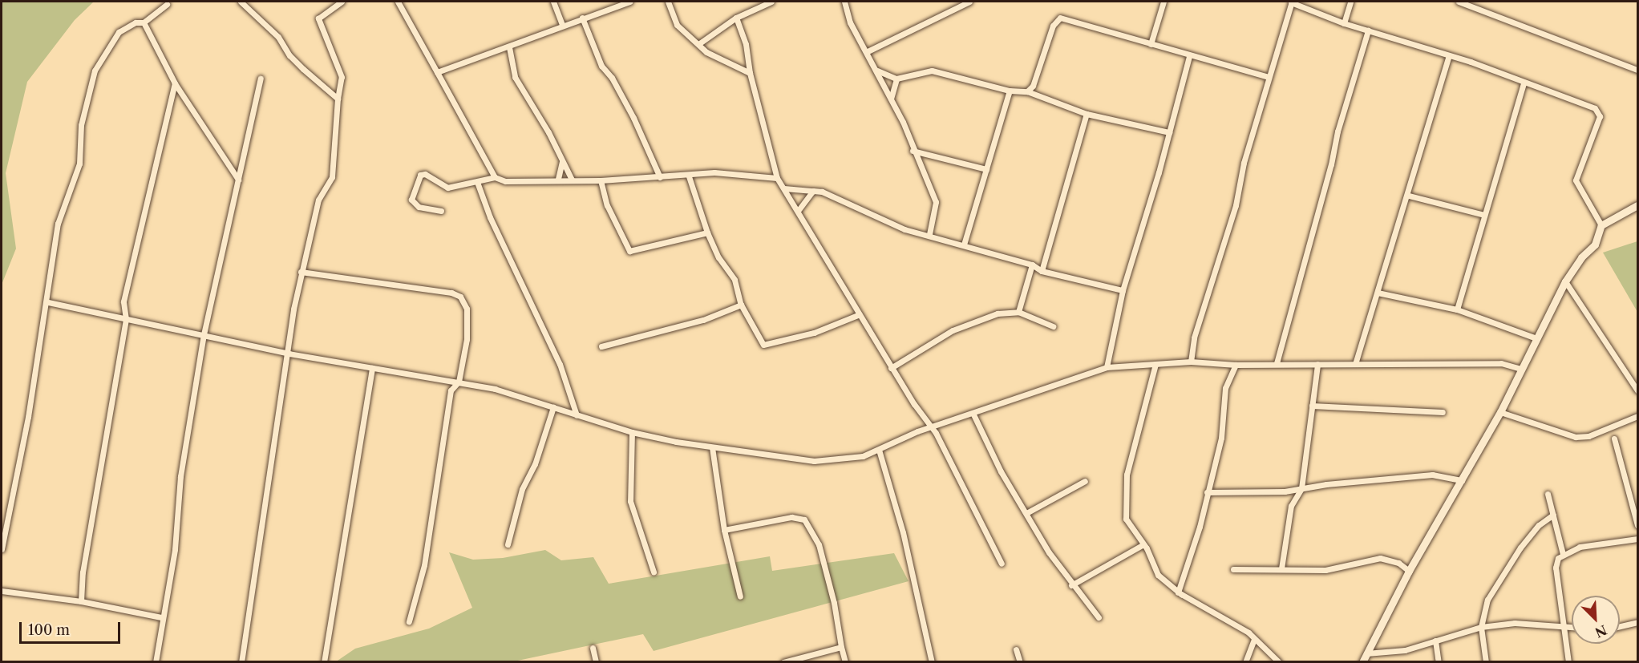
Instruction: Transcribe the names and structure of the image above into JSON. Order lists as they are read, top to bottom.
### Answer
{
  "scale_bar": "100 m",
  "north": "bottom right"
}
